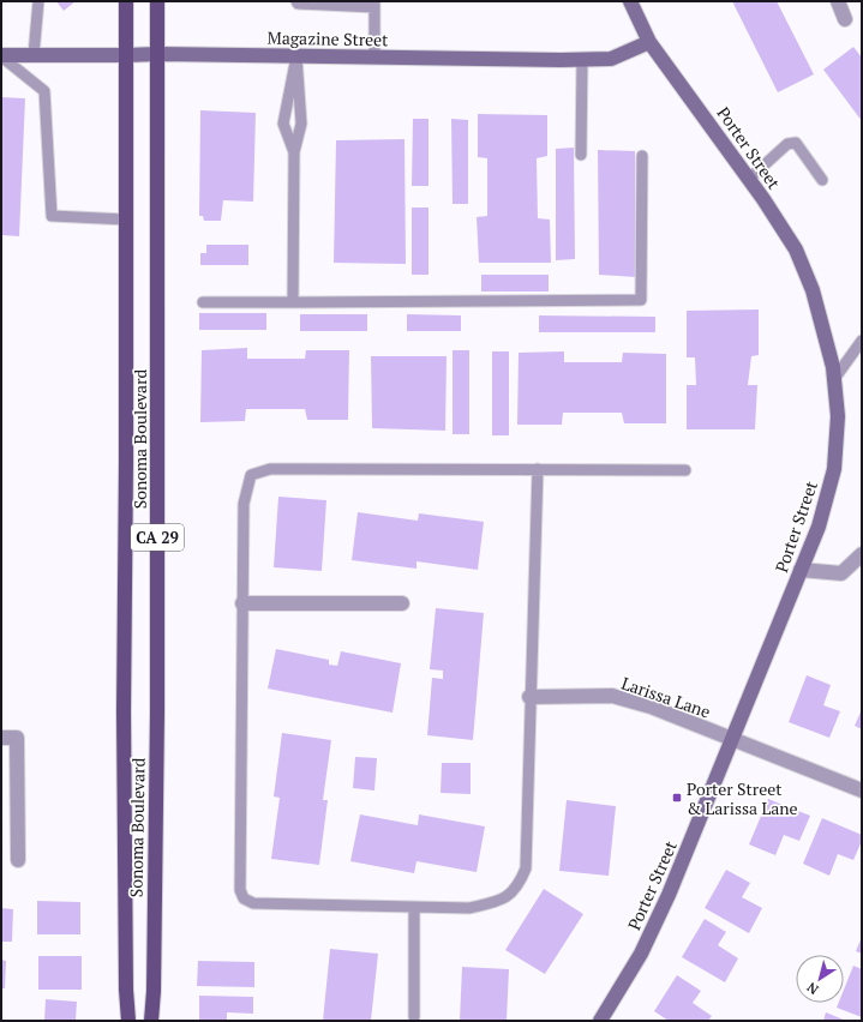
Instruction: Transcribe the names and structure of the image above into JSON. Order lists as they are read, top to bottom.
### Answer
{
  "streets": {
    "main road": ["Sonoma Boulevard", "CA 29"],
    "street": ["Magazine Street", "Porter Street", "Larissa Lane"]
  },
  "crossings": [
    ["Magazine Street", "Porter Street"],
    ["Magazine Street", "Sonoma Boulevard"],
    ["Porter Street", "Larissa Lane"]
  ],
  "places": {
    "transit": ["Porter Street & Larissa Lane"]
  },
  "north": "bottom left"
}
